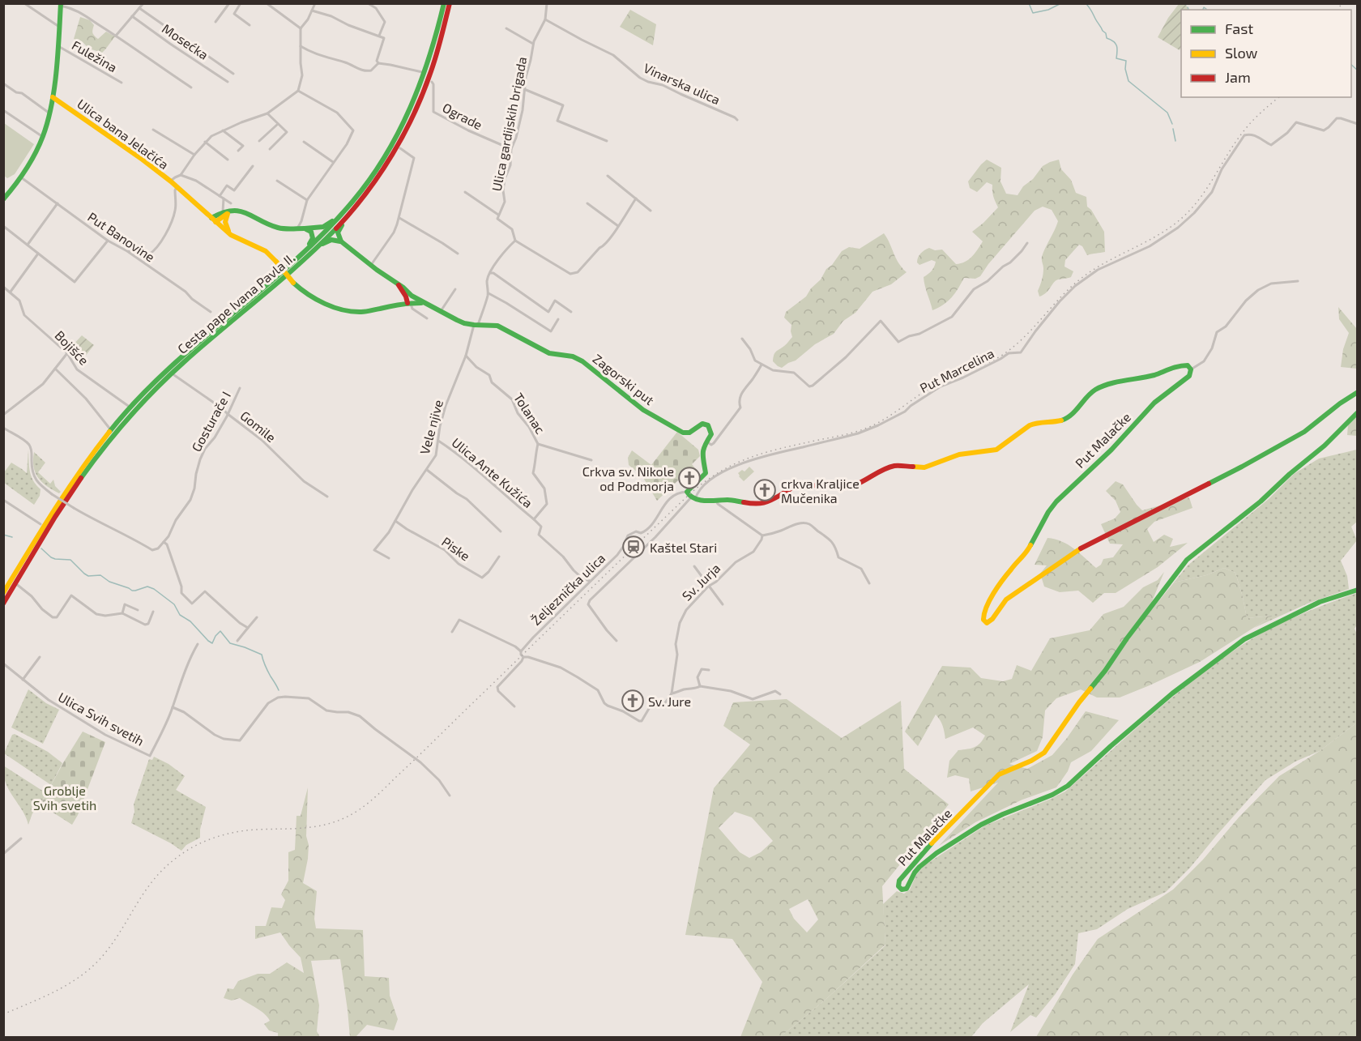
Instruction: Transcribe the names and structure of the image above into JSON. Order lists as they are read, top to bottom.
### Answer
{
  "streets": {
    "main road": [
      "Ulica bana Jelačića",
      "Cesta pape Ivana Pavla II.",
      "Zagorski put",
      "Put Malačke"
    ],
    "street": [
      "Mosećka",
      "Fuležina",
      "Vinarska ulica",
      "Ograde",
      "Ulica gardijskih brigada",
      "Put Banovine",
      "Bojišće",
      "Put Marcelina",
      "Tolanac",
      "Gosturače I",
      "Gomile",
      "Vele njive",
      "Ulica Ante Kužića",
      "Piske",
      "Sv. Jurja",
      "Željeznička ulica",
      "Ulica Svih svetih"
    ]
  },
  "crossings": [
    ["Vinarska ulica", "Ulica gardijskih brigada"],
    ["Ograde", "Ulica gardijskih brigada"],
    ["Cesta pape Ivana Pavla II.", "Bojišće"],
    ["Zagorski put", "Vele njive"],
    ["Zagorski put", "Željeznička ulica"],
    ["Tolanac", "Vele njive"],
    ["Gosturače I", "Gomile"],
    ["Vele njive", "Ulica Ante Kužića"],
    ["Vele njive", "Piske"]
  ],
  "parks": ["Groblje Svih svetih"],
  "places": {
    "church": ["Crkva sv. Nikole od Podmorja", "crkva Kraljice Mučenika", "Sv. Jure"],
    "station": ["Kaštel Stari"]
  },
  "legend": ["Fast", "Slow", "Jam"]
}
